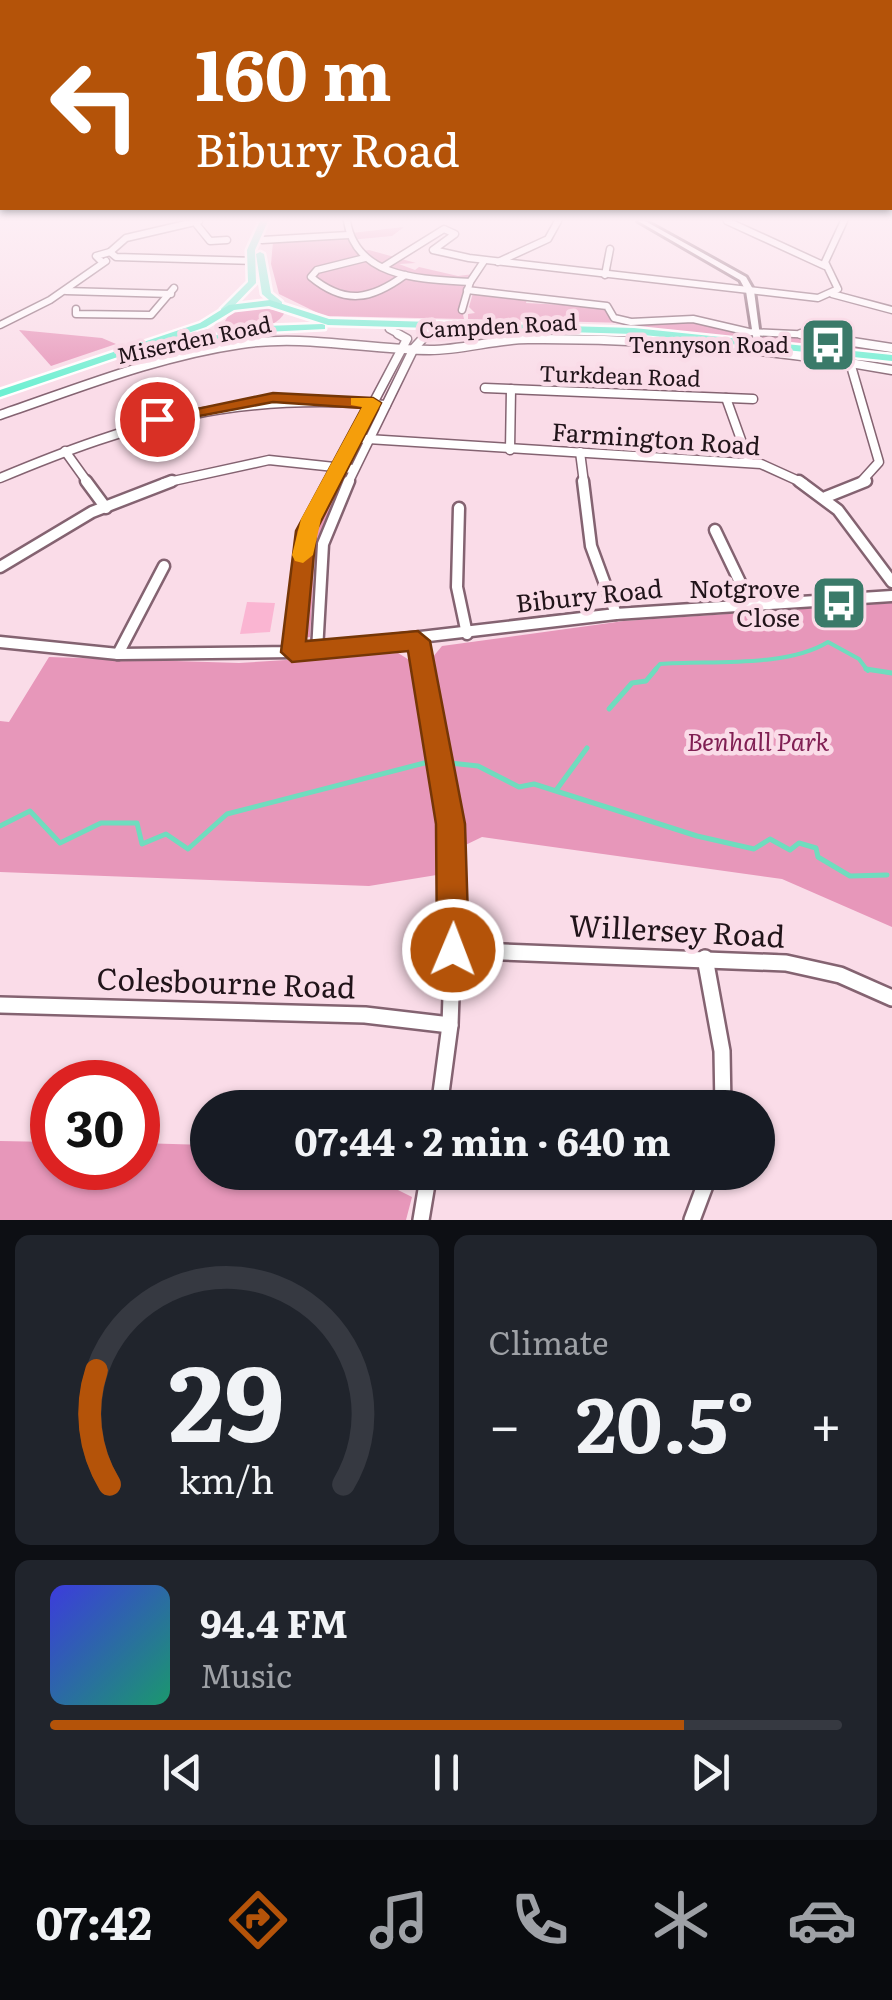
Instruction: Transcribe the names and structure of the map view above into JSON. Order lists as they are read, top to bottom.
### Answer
{
  "streets": {
    "street": [
      "Campden Road",
      "Miserden Road",
      "Turkdean Road",
      "Farmington Road",
      "Bibury Road",
      "Willersey Road",
      "Colesbourne Road"
    ]
  },
  "crossings": [
    ["Campden Road", "Miserden Road"]
  ],
  "parks": ["Benhall Park"],
  "places": {
    "bus stop": ["Tennyson Road", "Notgrove Close"]
  },
  "page": {
    "turn": ["160 m", "Bibury Road"],
    "limit": "30",
    "trip": "07:44 · 2 min · 640 m",
    "tile": "Climate",
    "heat": ["−", "20.5°", "+"],
    "song": ["94.4 FM", "Music"],
    "tabs": "07:42",
    "gauge": ["29", "km/h"]
  }
}
